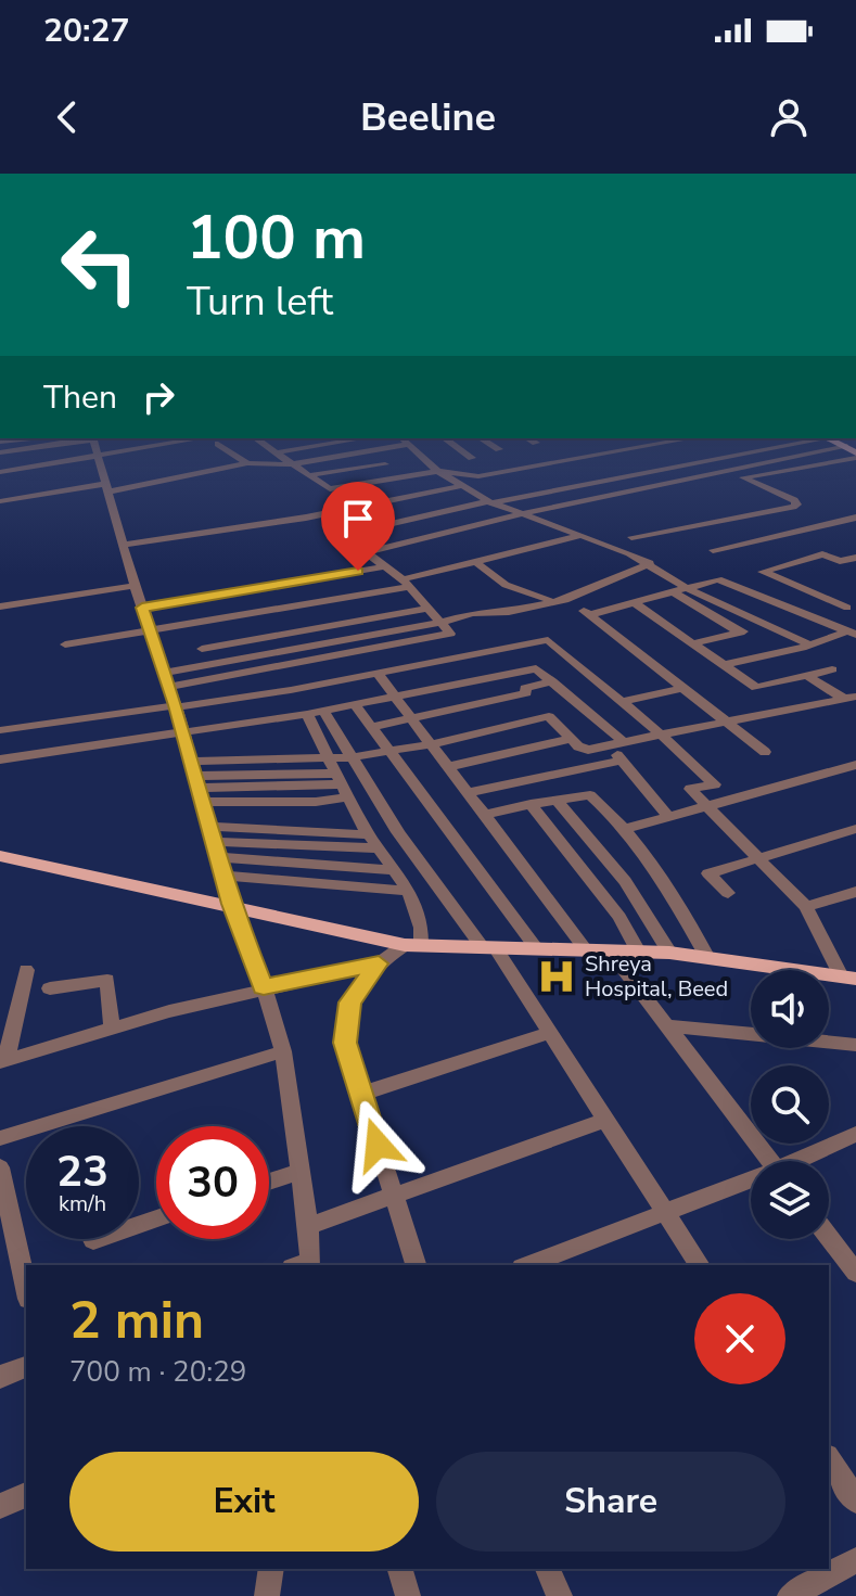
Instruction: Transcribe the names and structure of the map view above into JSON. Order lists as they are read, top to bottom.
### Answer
{
  "places": {
    "hospital": ["Shreya Hospital, Beed"]
  },
  "page": {
    "status": "20:27",
    "header": "Beeline",
    "turn": ["100 m", "Turn left"],
    "then": "Then",
    "speed": "23 km/h",
    "limit": "30",
    "heading": ["2 min", "700 m · 20:29"],
    "buttons": ["Exit", "Share"]
  }
}
